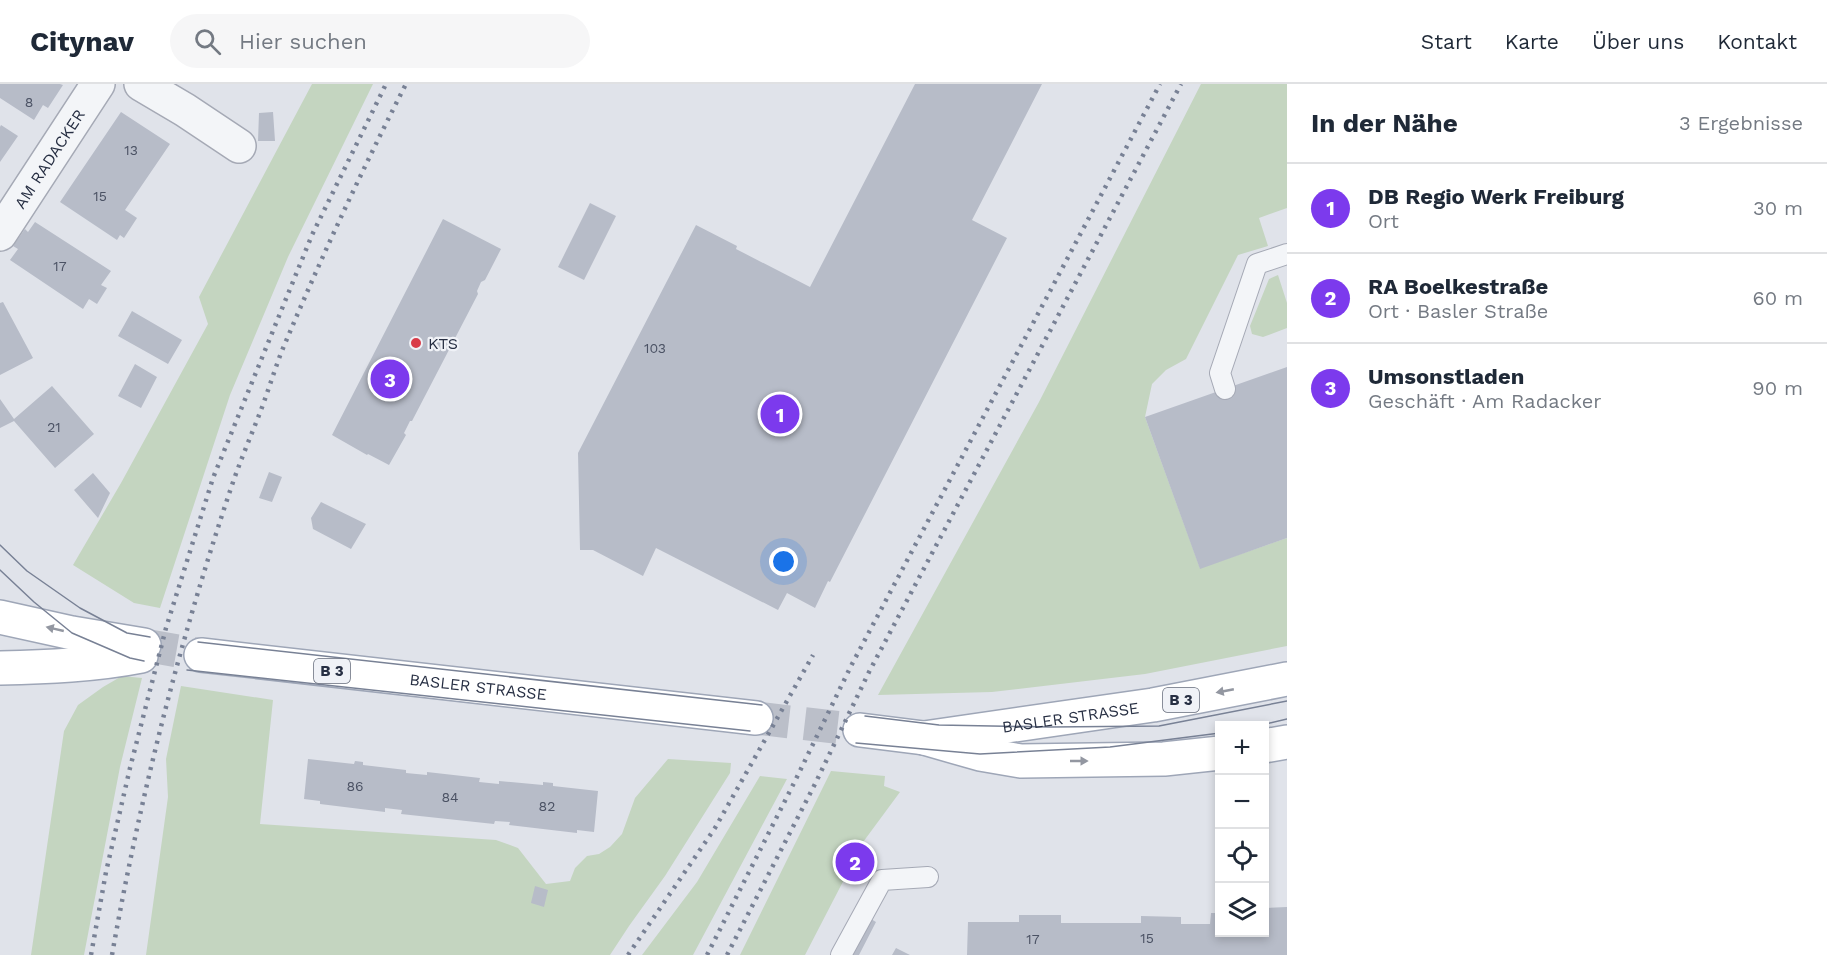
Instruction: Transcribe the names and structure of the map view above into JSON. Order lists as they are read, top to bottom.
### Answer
{
  "streets": {
    "main road": ["B 3", "BASLER STRASSE"],
    "street": ["AM RADACKER"]
  },
  "places": ["KTS"],
  "house_numbers": [
    "8",
    "13",
    "15",
    "17",
    "103",
    "21",
    "86",
    "84",
    "82",
    "15",
    "17"
  ],
  "page": {
    "header": "Citynav",
    "search": "Hier suchen",
    "nav": [
      "Start",
      "Karte",
      "Über uns",
      "Kontakt"
    ],
    "heading": ["In der Nähe", "3 Ergebnisse"],
    "list": [
      {
        "mark": "1",
        "name": "DB Regio Werk Freiburg",
        "note": "Ort",
        "value": "30 m"
      },
      {
        "mark": "2",
        "name": "RA Boelkestraße",
        "note": "Ort · Basler Straße",
        "value": "60 m"
      },
      {
        "mark": "3",
        "name": "Umsonstladen",
        "note": "Geschäft · Am Radacker",
        "value": "90 m"
      }
    ],
    "pins": ["3", "1", "2"],
    "map_buttons": ["+", "−"]
  }
}
